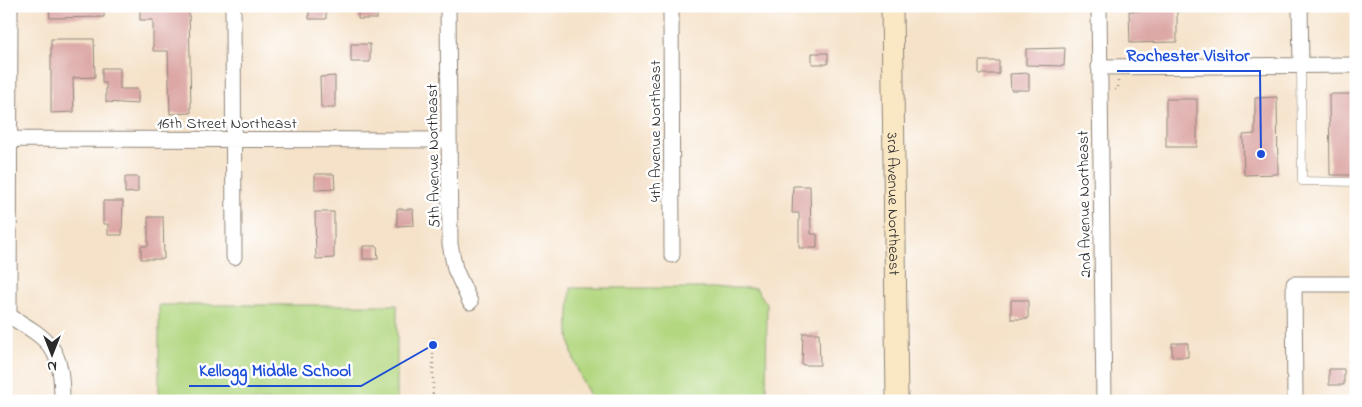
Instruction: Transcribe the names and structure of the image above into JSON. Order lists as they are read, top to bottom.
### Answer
{
  "streets": {
    "street": [
      "16th Street Northeast",
      "4th Avenue Northeast",
      "5th Avenue Northeast",
      "3rd Avenue Northeast",
      "2nd Avenue Northeast"
    ]
  },
  "crossings": [
    ["16th Street Northeast", "5th Avenue Northeast"]
  ],
  "places": ["Rochester Visitor", "Kellogg Middle School"],
  "north": "bottom"
}
